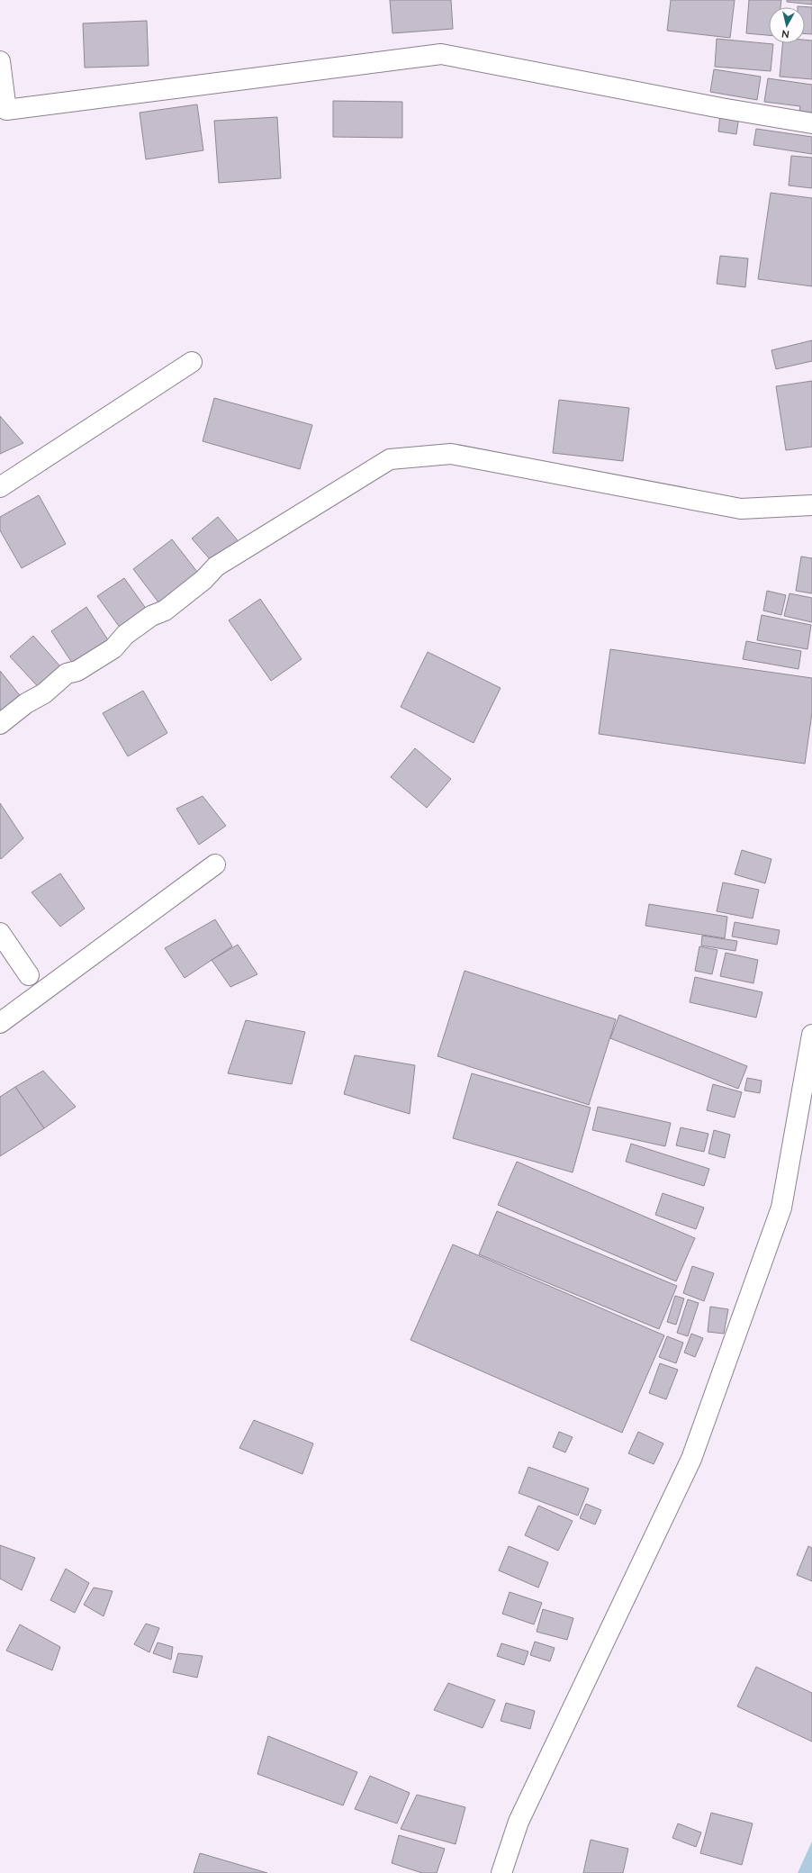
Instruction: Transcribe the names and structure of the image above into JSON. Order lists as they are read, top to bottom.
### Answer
{
  "north": "bottom"
}
